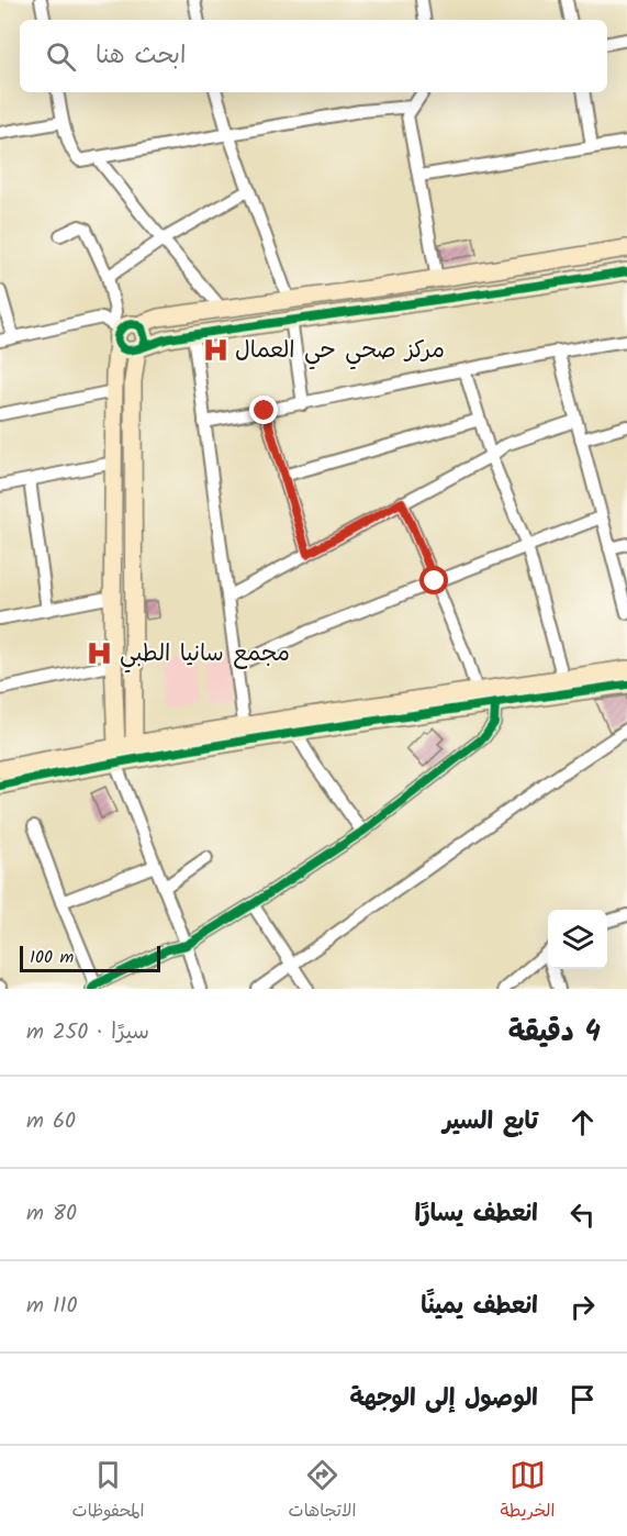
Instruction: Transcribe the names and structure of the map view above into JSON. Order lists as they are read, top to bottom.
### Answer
{
  "places": {
    "hospital": ["مركز صحي حي العمال", "مجمع سانيا الطبي"]
  },
  "scale_bar": "100 m",
  "page": {
    "search": "ابحث هنا",
    "scale": "100 m",
    "heading": ["4 دقيقة", "سيرًا · 250 m"],
    "list": [
      ["تابع السير", "60 m"],
      ["انعطف يسارًا", "80 m"],
      ["انعطف يمينًا", "110 m"],
      "الوصول إلى الوجهة"
    ],
    "nav": ["الخريطة", "الاتجاهات", "المحفوظات"]
  }
}
